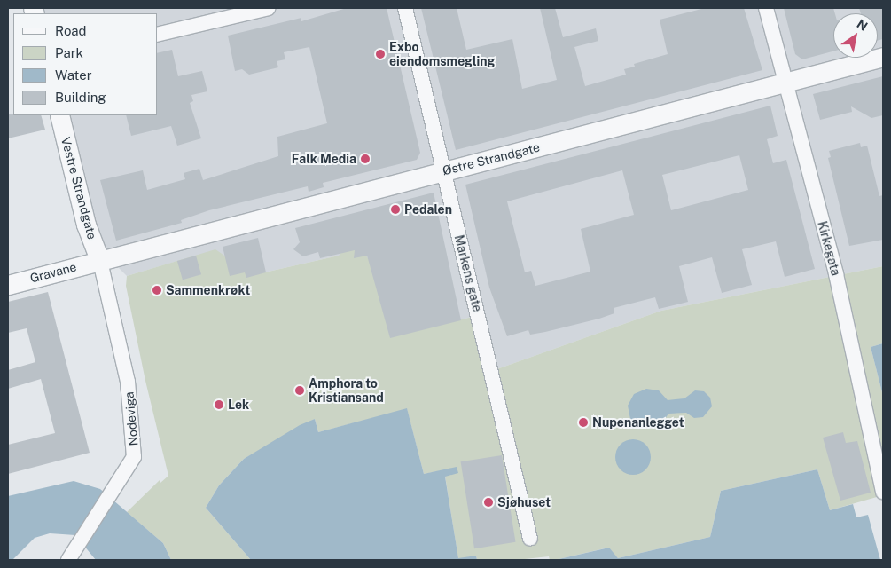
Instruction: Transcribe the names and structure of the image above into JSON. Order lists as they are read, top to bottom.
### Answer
{
  "streets": {
    "street": [
      "Østre Strandgate",
      "Vestre Strandgate",
      "Kirkegata",
      "Gravane",
      "Markens gate",
      "Nodeviga"
    ]
  },
  "crossings": [
    ["Østre Strandgate", "Vestre Strandgate"],
    ["Østre Strandgate", "Kirkegata"],
    ["Østre Strandgate", "Gravane"],
    ["Østre Strandgate", "Markens gate"],
    ["Østre Strandgate", "Nodeviga"],
    ["Vestre Strandgate", "Gravane"],
    ["Vestre Strandgate", "Nodeviga"],
    ["Gravane", "Nodeviga"]
  ],
  "places": [
    "Exbo eiendomsmegling",
    "Falk Media",
    "Pedalen",
    "Sammenkrøkt",
    "Amphora to Kristiansand",
    "Lek",
    "Nupenanlegget",
    "Sjøhuset"
  ],
  "legend": [
    "Road",
    "Park",
    "Water",
    "Building"
  ],
  "north": "top right"
}
